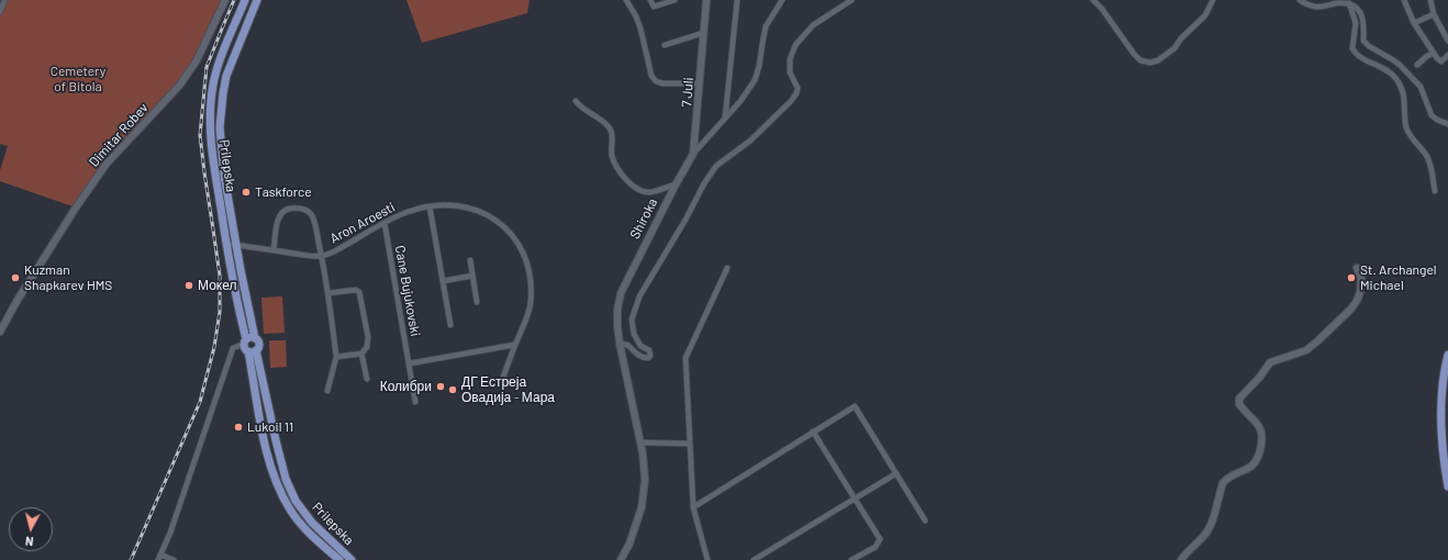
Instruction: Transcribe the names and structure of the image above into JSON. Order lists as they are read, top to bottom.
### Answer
{
  "streets": {
    "main road": ["Prilepska"],
    "street": [
      "7 Juli",
      "Dimitar Robev",
      "Shiroka",
      "Aron Aroesti",
      "Cane Bujukovski"
    ]
  },
  "crossings": [
    ["7 Juli", "Shiroka"],
    ["Prilepska", "Aron Aroesti"],
    ["Aron Aroesti", "Cane Bujukovski"]
  ],
  "parks": ["Cemetery of Bitola"],
  "places": [
    "Taskforce",
    "Kuzman Shapkarev HMS",
    "St. Archangel Michael",
    "Мокел",
    "Колибри",
    "ДГ Естреја Овадија - Мара",
    "Lukoil 11"
  ],
  "north": "bottom"
}
